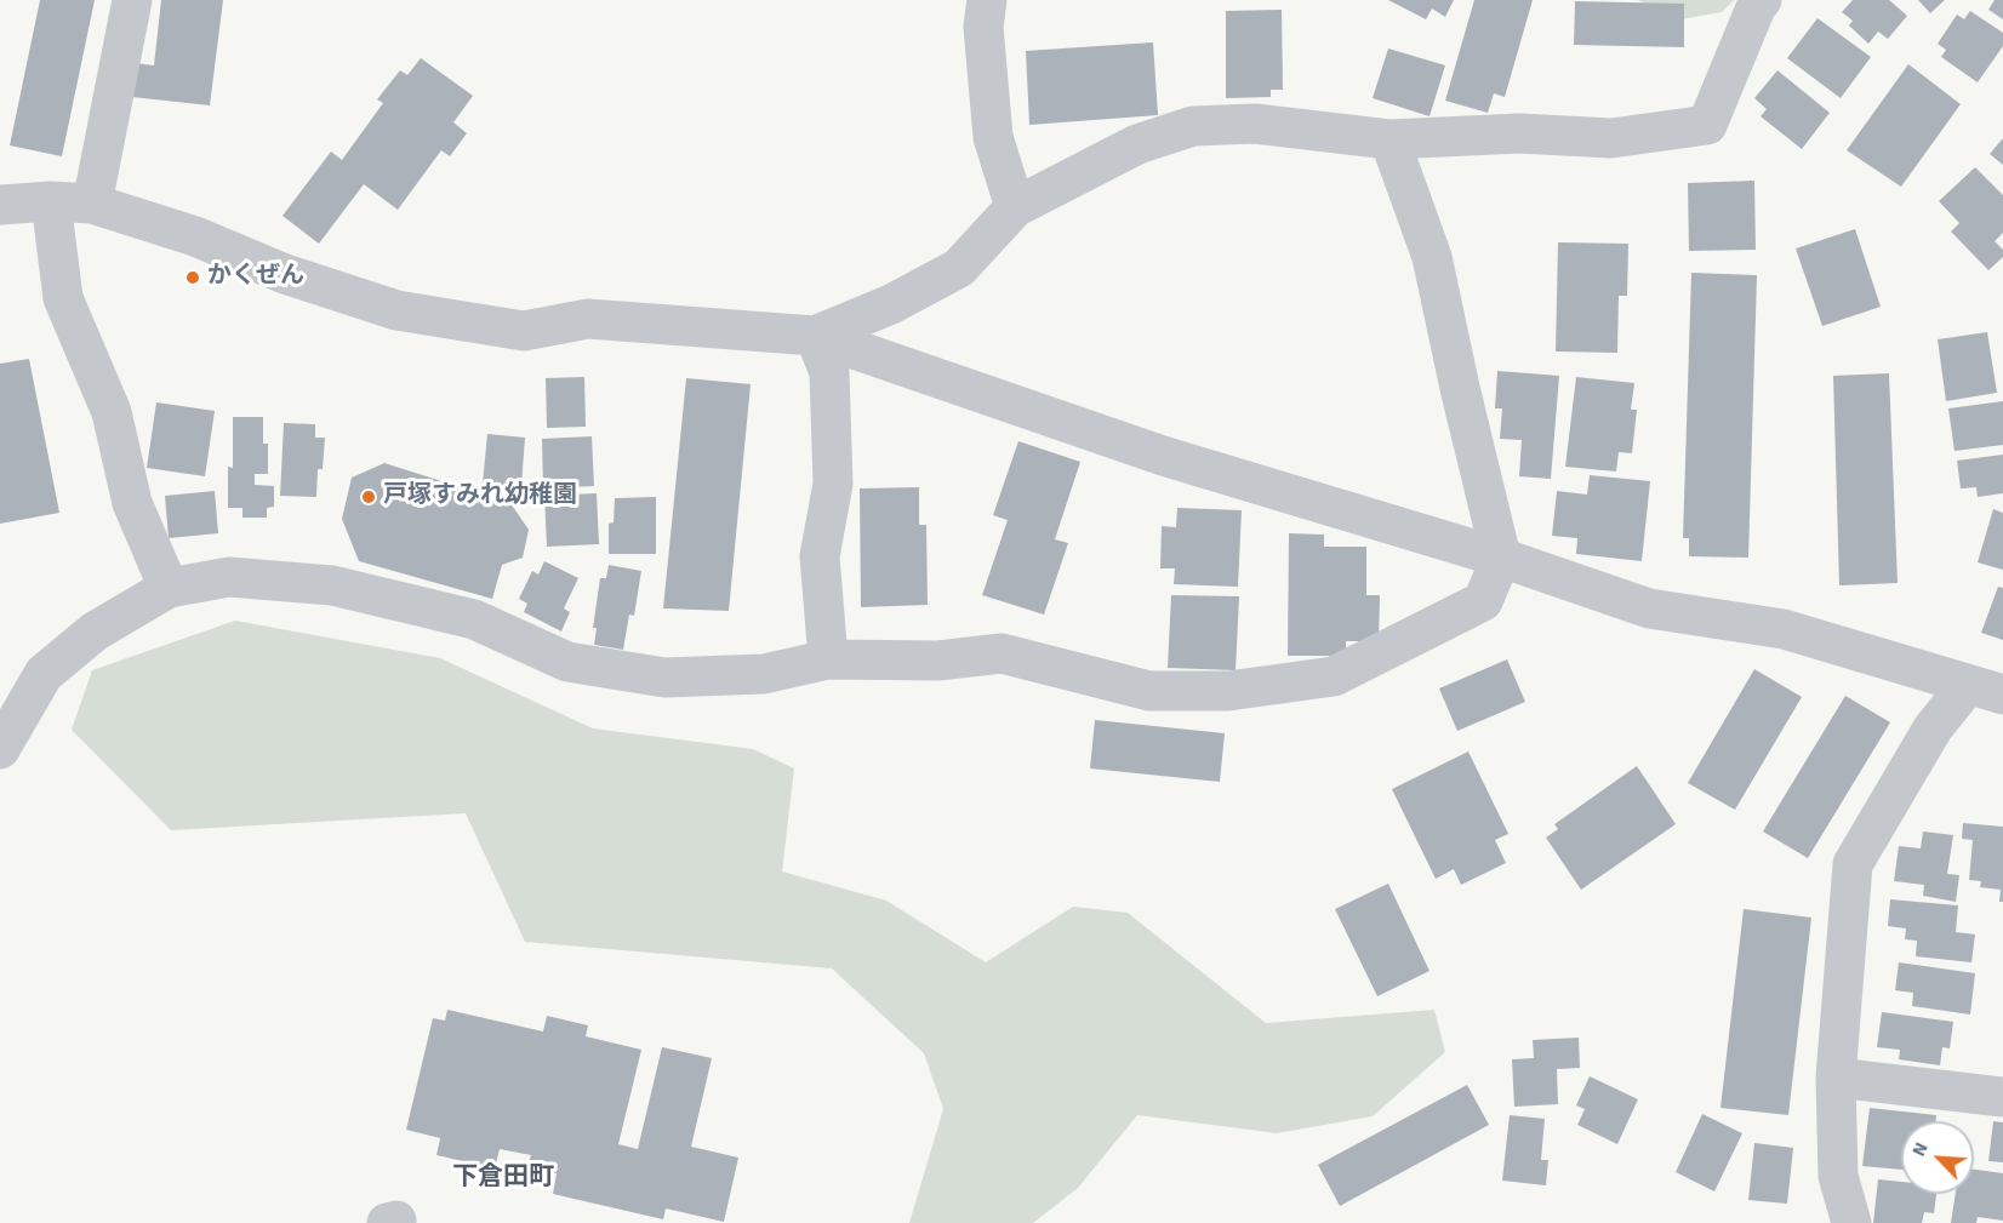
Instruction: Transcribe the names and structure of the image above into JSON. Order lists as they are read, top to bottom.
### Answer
{
  "districts": ["下倉田町"],
  "places": ["かくぜん", "戸塚すみれ幼稚園"],
  "north": "top left"
}
